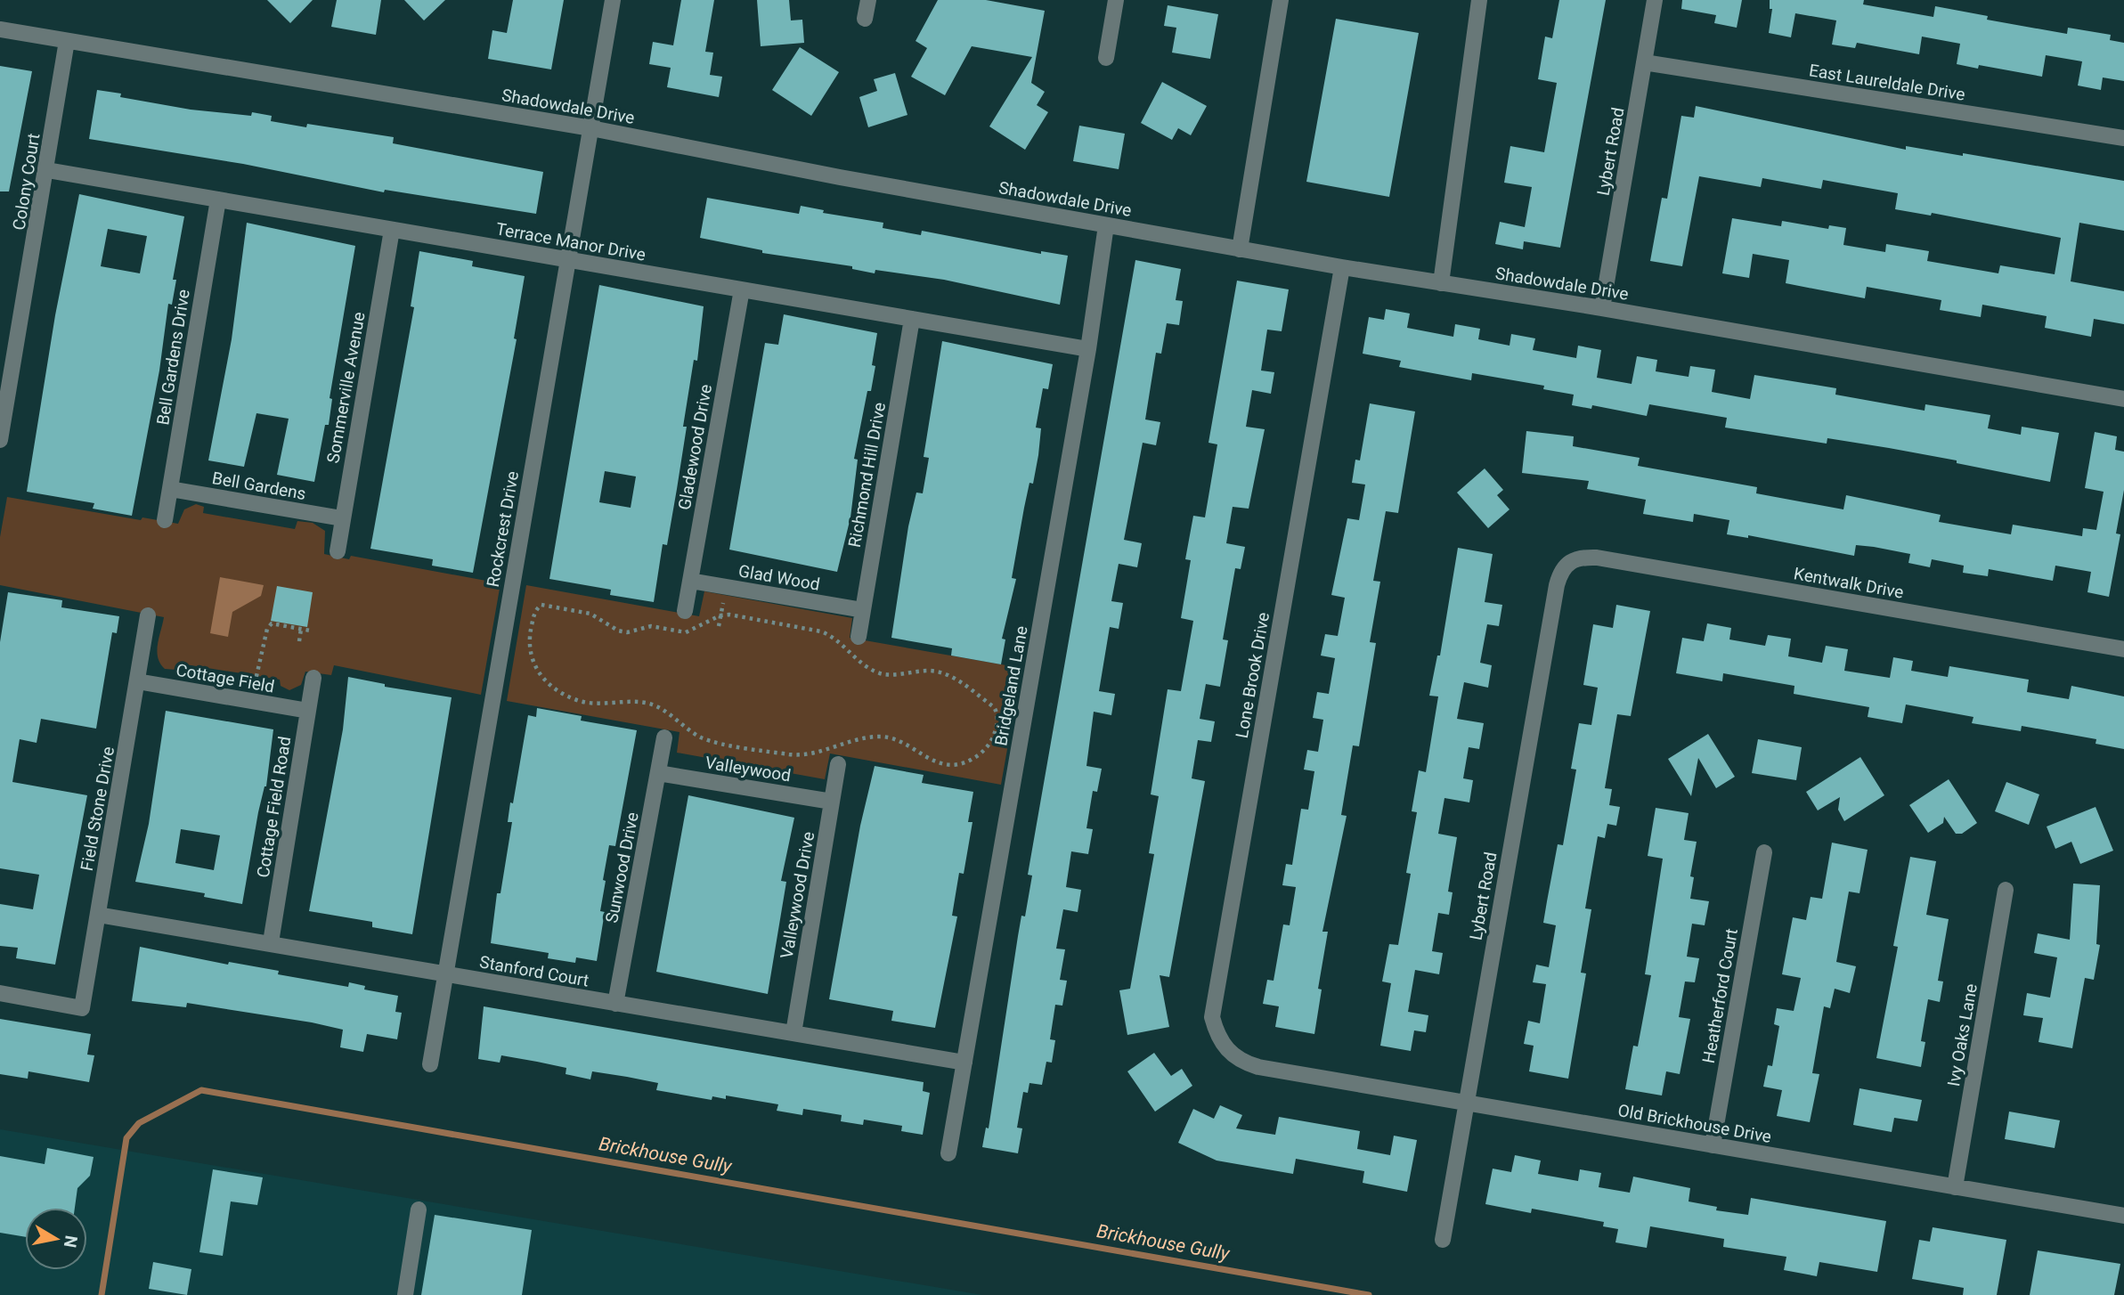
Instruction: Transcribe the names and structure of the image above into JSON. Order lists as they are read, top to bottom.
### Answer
{
  "streets": {
    "street": [
      "East Laureldale Drive",
      "Shadowdale Drive",
      "Lybert Road",
      "Colony Court",
      "Terrace Manor Drive",
      "Bell Gardens Drive",
      "Sommerville Avenue",
      "Gladewood Drive",
      "Richmond Hill Drive",
      "Bell Gardens",
      "Rockcrest Drive",
      "Glad Wood",
      "Kentwalk Drive",
      "Lone Brook Drive",
      "Cottage Field",
      "Bridgeland Lane",
      "Valleywood",
      "Cottage Field Road",
      "Field Stone Drive",
      "Sunwood Drive",
      "Valleywood Drive",
      "Stanford Court",
      "Heatherford Court",
      "Ivy Oaks Lane",
      "Old Brickhouse Drive"
    ]
  },
  "crossings": [
    ["East Laureldale Drive", "Lybert Road"],
    ["Shadowdale Drive", "Lybert Road"],
    ["Shadowdale Drive", "Colony Court"],
    ["Shadowdale Drive", "Rockcrest Drive"],
    ["Shadowdale Drive", "Lone Brook Drive"],
    ["Shadowdale Drive", "Bridgeland Lane"],
    ["Lybert Road", "Kentwalk Drive"],
    ["Lybert Road", "Old Brickhouse Drive"],
    ["Colony Court", "Terrace Manor Drive"],
    ["Terrace Manor Drive", "Bell Gardens Drive"],
    ["Terrace Manor Drive", "Sommerville Avenue"],
    ["Terrace Manor Drive", "Gladewood Drive"],
    ["Terrace Manor Drive", "Richmond Hill Drive"],
    ["Terrace Manor Drive", "Rockcrest Drive"],
    ["Terrace Manor Drive", "Bridgeland Lane"],
    ["Bell Gardens Drive", "Bell Gardens"],
    ["Sommerville Avenue", "Bell Gardens"],
    ["Gladewood Drive", "Glad Wood"],
    ["Richmond Hill Drive", "Glad Wood"],
    ["Rockcrest Drive", "Stanford Court"],
    ["Lone Brook Drive", "Old Brickhouse Drive"],
    ["Cottage Field", "Cottage Field Road"],
    ["Cottage Field", "Field Stone Drive"],
    ["Bridgeland Lane", "Stanford Court"],
    ["Valleywood", "Sunwood Drive"],
    ["Valleywood", "Valleywood Drive"],
    ["Cottage Field Road", "Stanford Court"],
    ["Field Stone Drive", "Stanford Court"],
    ["Sunwood Drive", "Stanford Court"],
    ["Valleywood Drive", "Stanford Court"],
    ["Heatherford Court", "Old Brickhouse Drive"],
    ["Ivy Oaks Lane", "Old Brickhouse Drive"]
  ],
  "water": ["Brickhouse Gully"],
  "north": "right"
}
